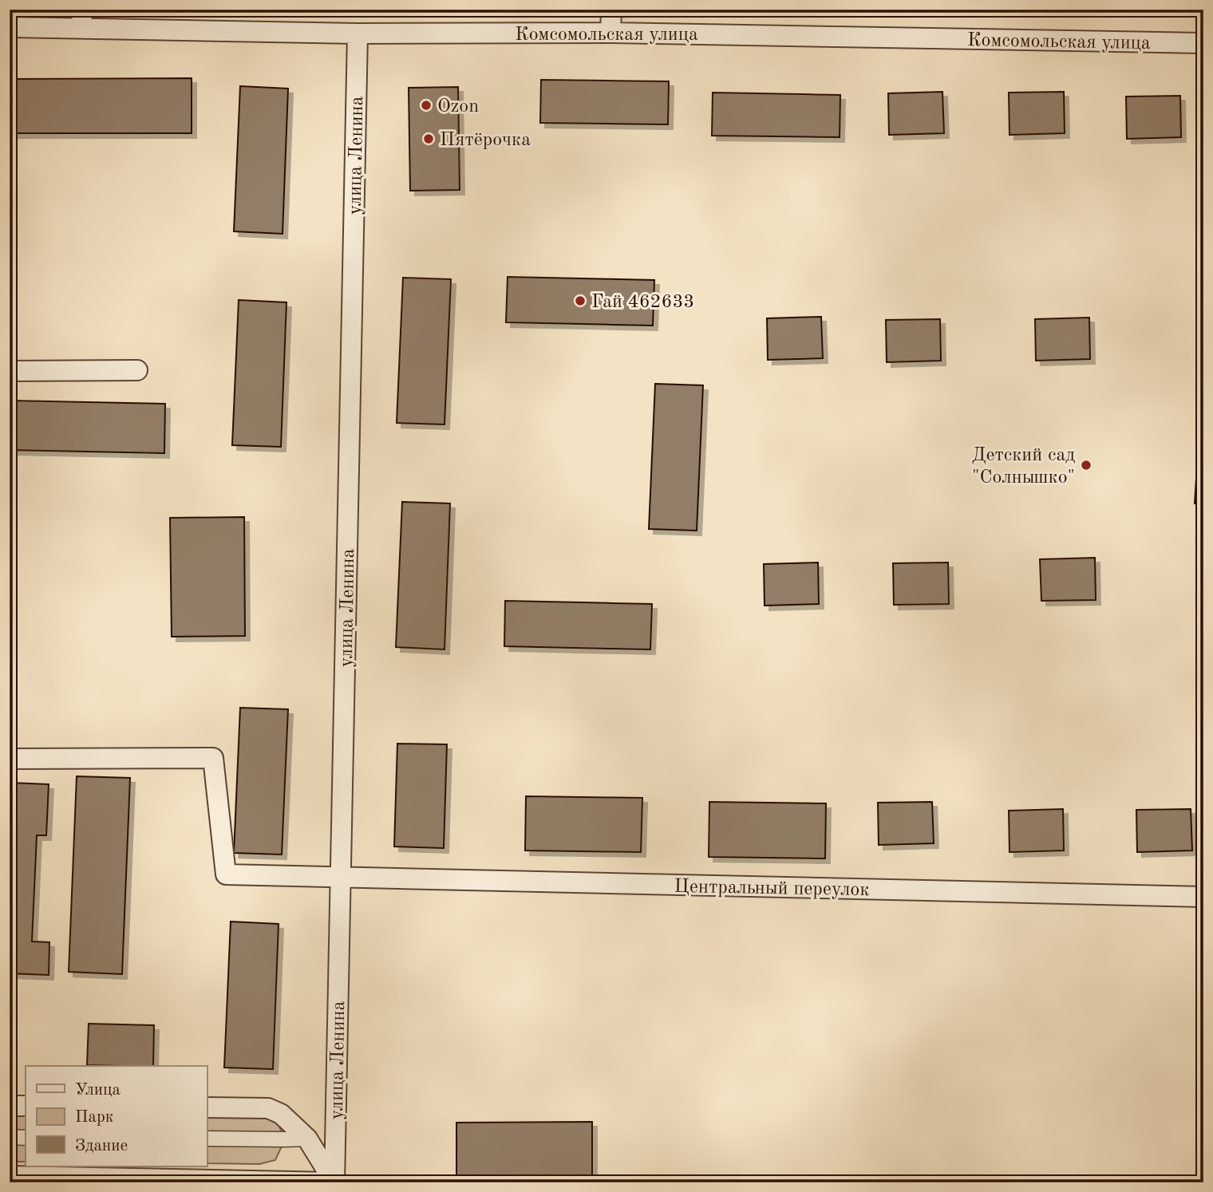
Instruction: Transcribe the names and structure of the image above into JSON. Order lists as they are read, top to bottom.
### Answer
{
  "streets": {
    "street": ["Комсомольская улица", "улица Ленина", "Центральный переулок"]
  },
  "crossings": [
    ["Комсомольская улица", "улица Ленина"],
    ["улица Ленина", "Центральный переулок"]
  ],
  "places": [
    "Ozon",
    "Пятёрочка",
    "Гай 462633",
    "Детский сад \"Солнышко\""
  ],
  "legend": ["Улица", "Парк", "Здание"]
}
